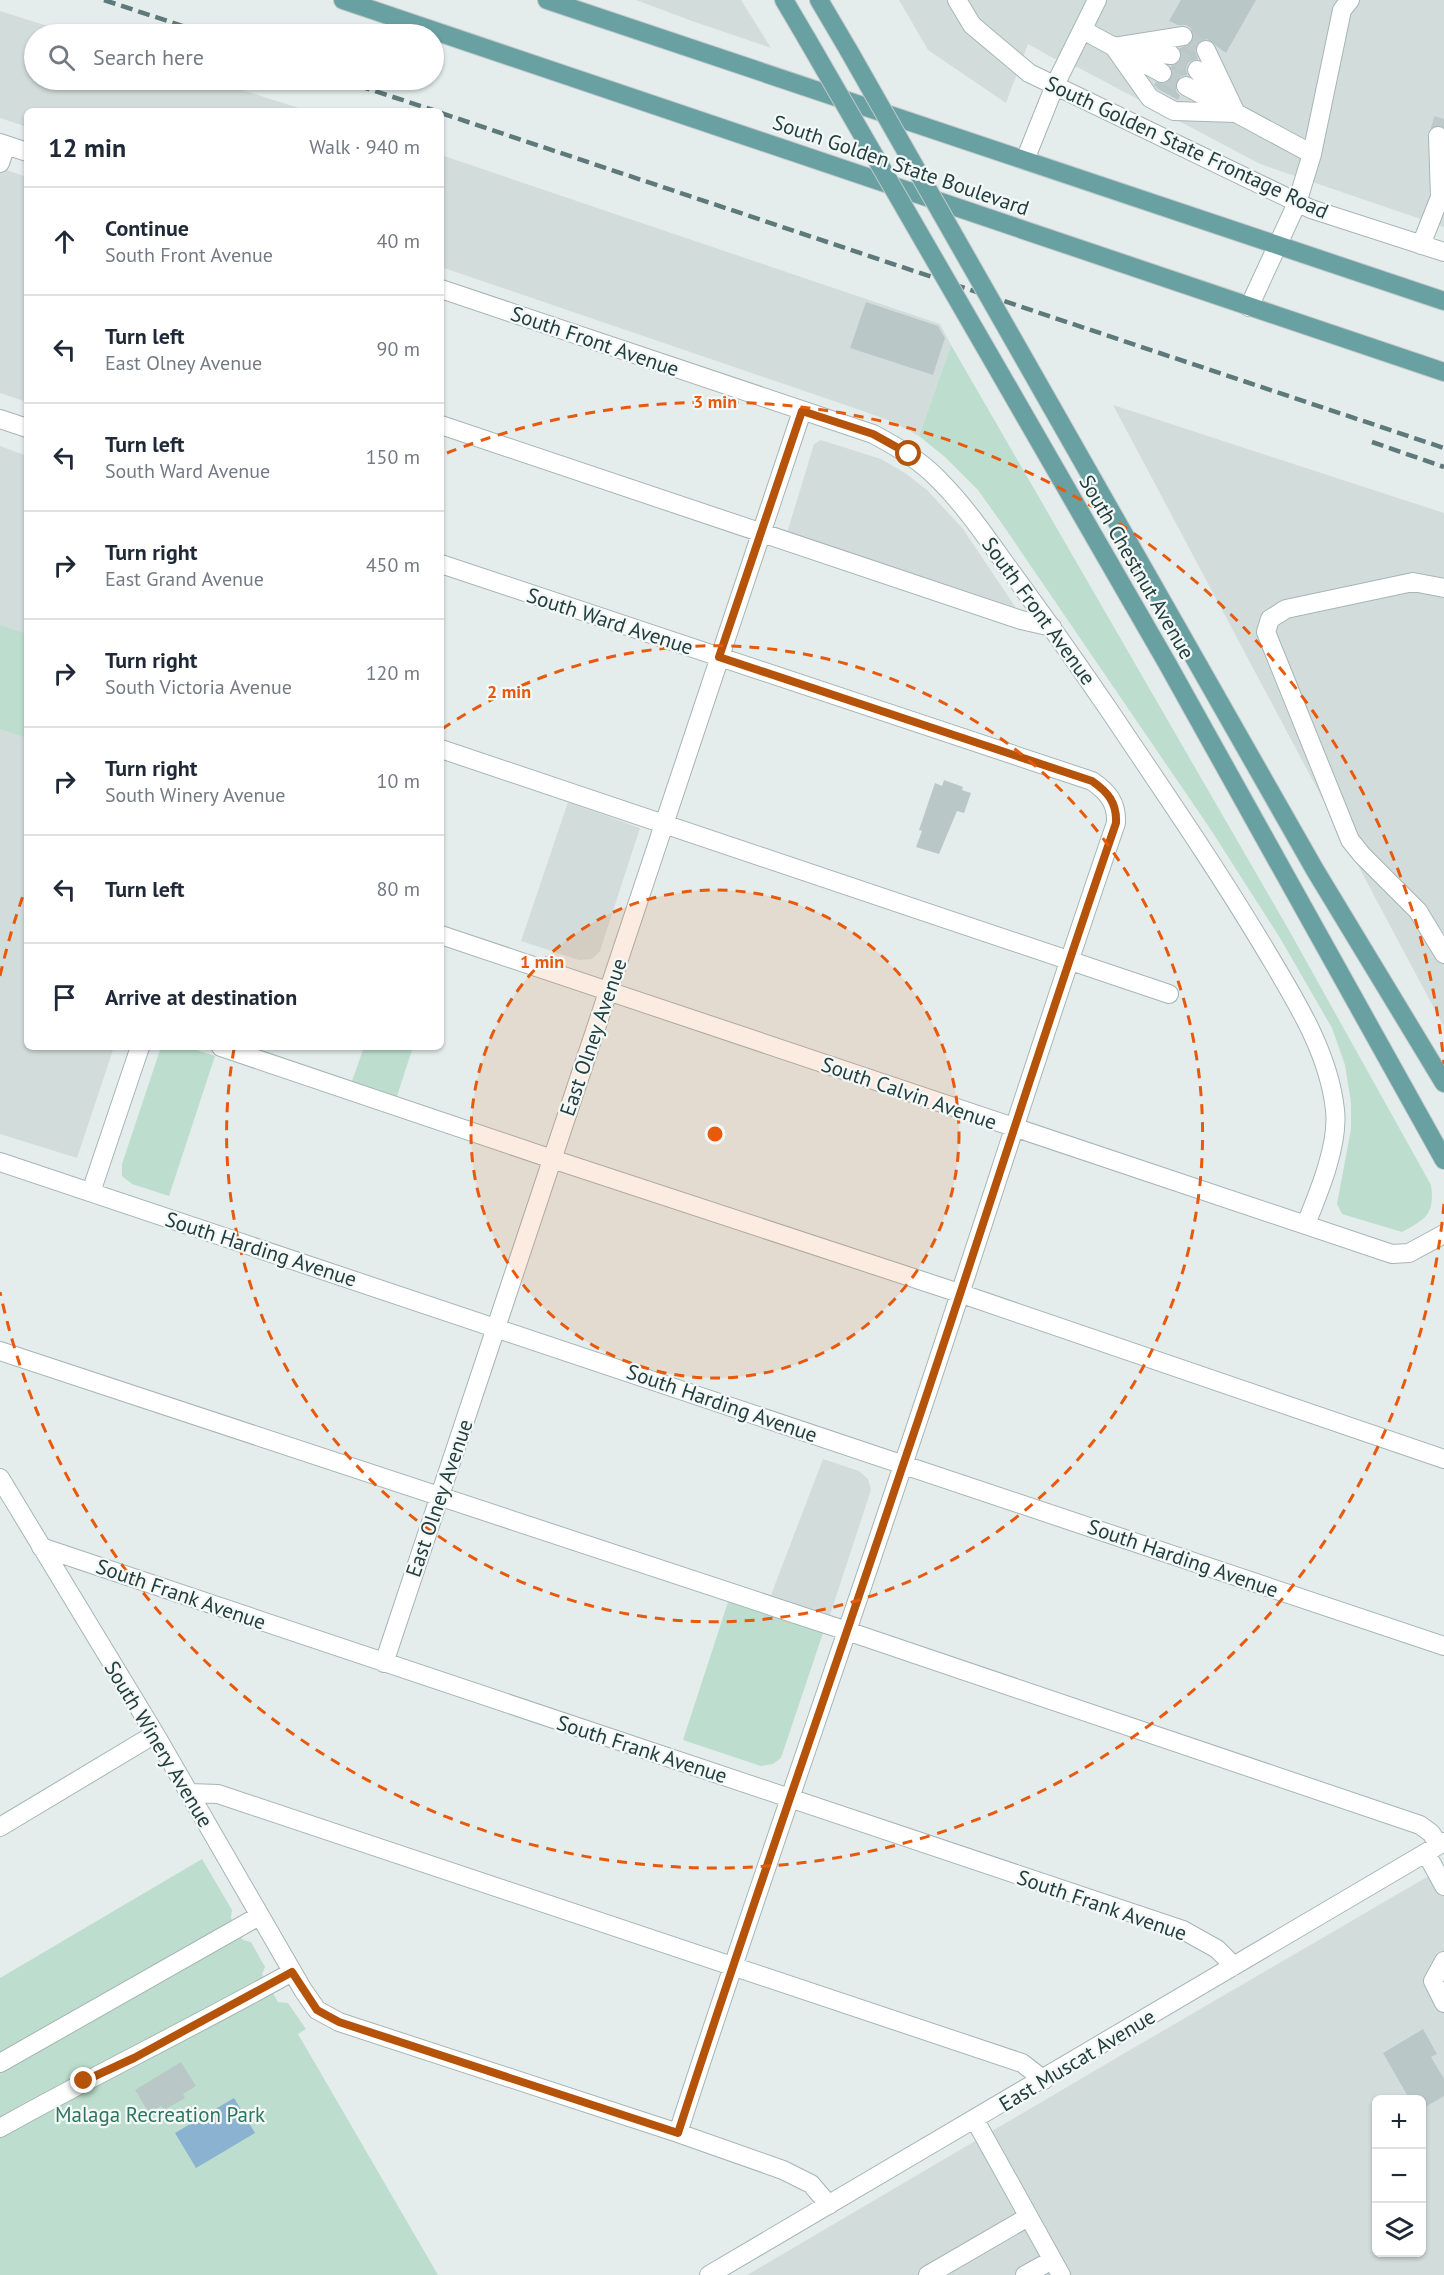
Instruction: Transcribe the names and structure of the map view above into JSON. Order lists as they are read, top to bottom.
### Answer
{
  "streets": {
    "main road": ["South Golden State Boulevard", "South Chestnut Avenue"],
    "street": [
      "South Golden State Frontage Road",
      "South Front Avenue",
      "South Ward Avenue",
      "East Olney Avenue",
      "South Calvin Avenue",
      "South Harding Avenue",
      "South Frank Avenue",
      "South Winery Avenue",
      "East Muscat Avenue"
    ]
  },
  "crossings": [
    ["South Front Avenue", "East Olney Avenue"],
    ["South Front Avenue", "South Calvin Avenue"],
    ["South Ward Avenue", "East Olney Avenue"],
    ["East Olney Avenue", "South Calvin Avenue"],
    ["East Olney Avenue", "South Harding Avenue"],
    ["East Olney Avenue", "South Frank Avenue"],
    ["South Frank Avenue", "South Winery Avenue"],
    ["South Frank Avenue", "East Muscat Avenue"]
  ],
  "parks": ["Malaga Recreation Park"],
  "page": {
    "search": "Search here",
    "heading": ["12 min", "Walk · 940 m"],
    "list": [
      ["Continue", "South Front Avenue", "40 m"],
      ["Turn left", "East Olney Avenue", "90 m"],
      ["Turn left", "South Ward Avenue", "150 m"],
      ["Turn right", "East Grand Avenue", "450 m"],
      ["Turn right", "South Victoria Avenue", "120 m"],
      ["Turn right", "South Winery Avenue", "10 m"],
      ["Turn left", "80 m"],
      "Arrive at destination"
    ],
    "map_buttons": ["+", "−"]
  },
  "rings": ["3 min", "2 min", "1 min"]
}
